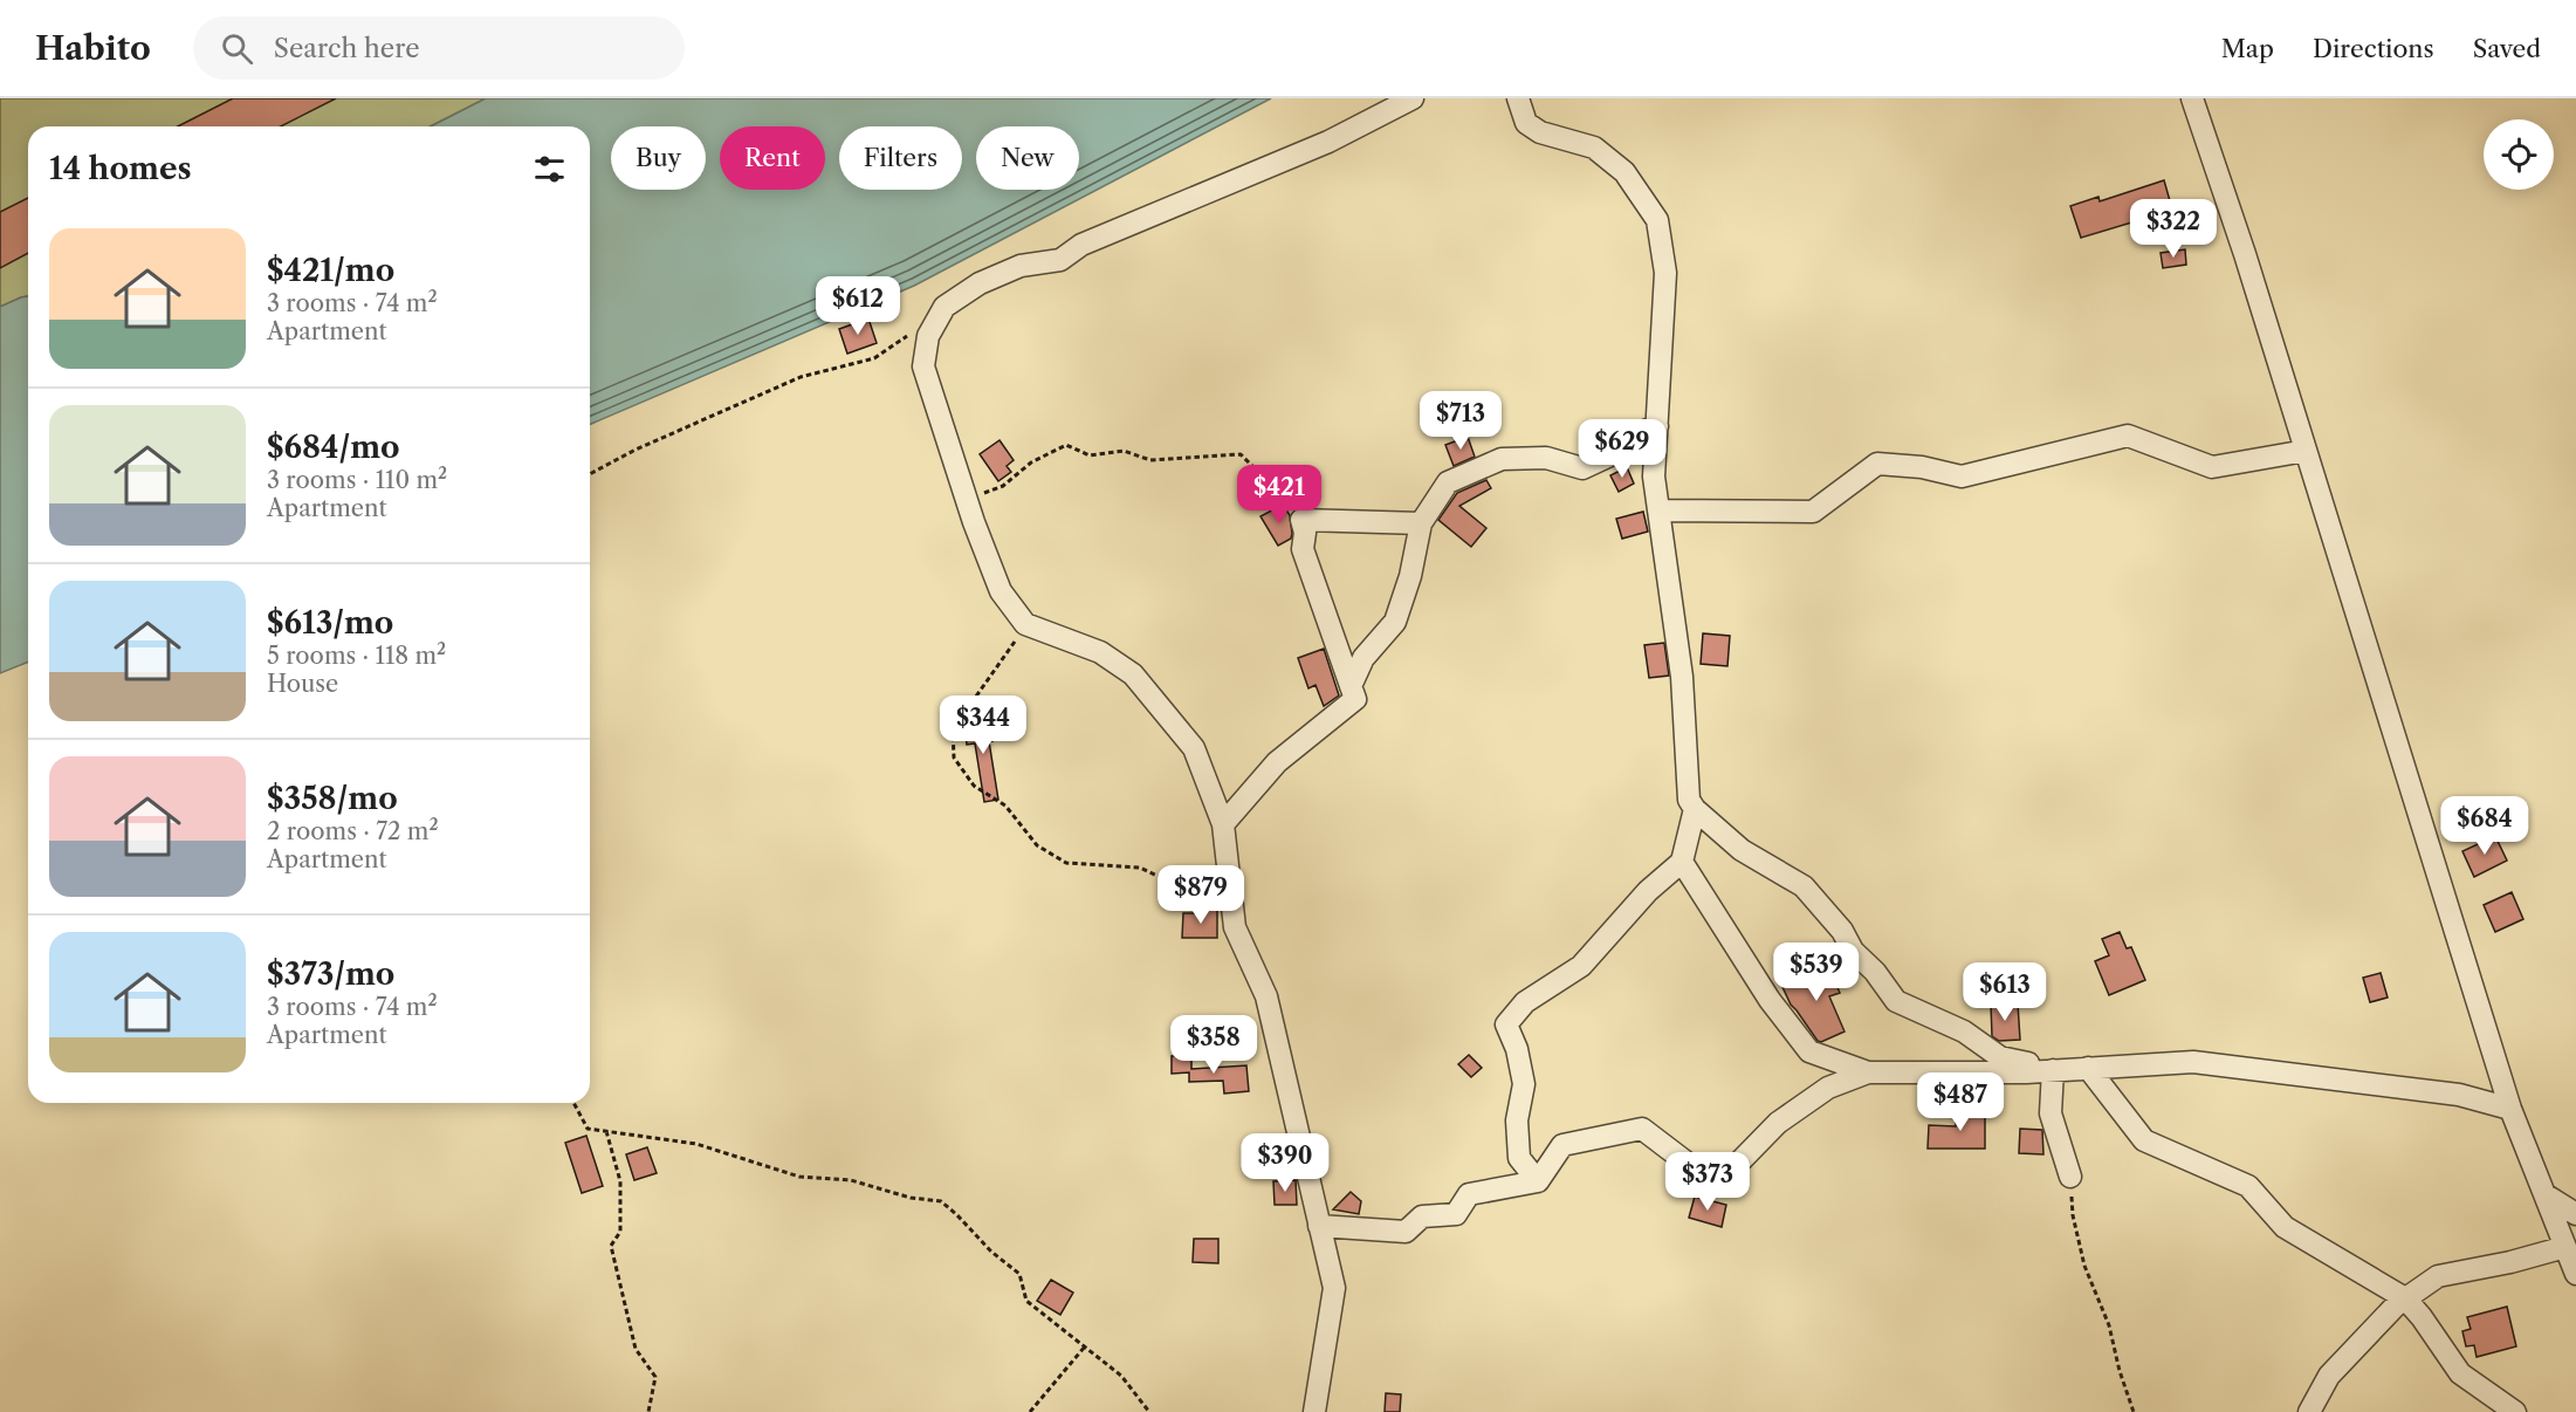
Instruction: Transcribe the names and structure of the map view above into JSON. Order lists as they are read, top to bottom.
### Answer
{
  "page": {
    "header": "Habito",
    "search": "Search here",
    "nav": ["Map", "Directions", "Saved"],
    "chip": [
      "Buy",
      "Rent",
      "Filters",
      "New"
    ],
    "heading": "14 homes",
    "price": [
      "$322",
      "$612",
      "$713",
      "$629",
      "$421",
      "$344",
      "$684",
      "$879",
      "$539",
      "$613",
      "$358",
      "$487",
      "$390",
      "$373"
    ],
    "list": [
      {
        "name": "$421/mo",
        "note": "3 rooms · 74 m² · Apartment"
      },
      {
        "name": "$684/mo",
        "note": "3 rooms · 110 m² · Apartment"
      },
      {
        "name": "$613/mo",
        "note": "5 rooms · 118 m² · House"
      },
      {
        "name": "$358/mo",
        "note": "2 rooms · 72 m² · Apartment"
      },
      {
        "name": "$373/mo",
        "note": "3 rooms · 74 m² · Apartment"
      }
    ]
  }
}
